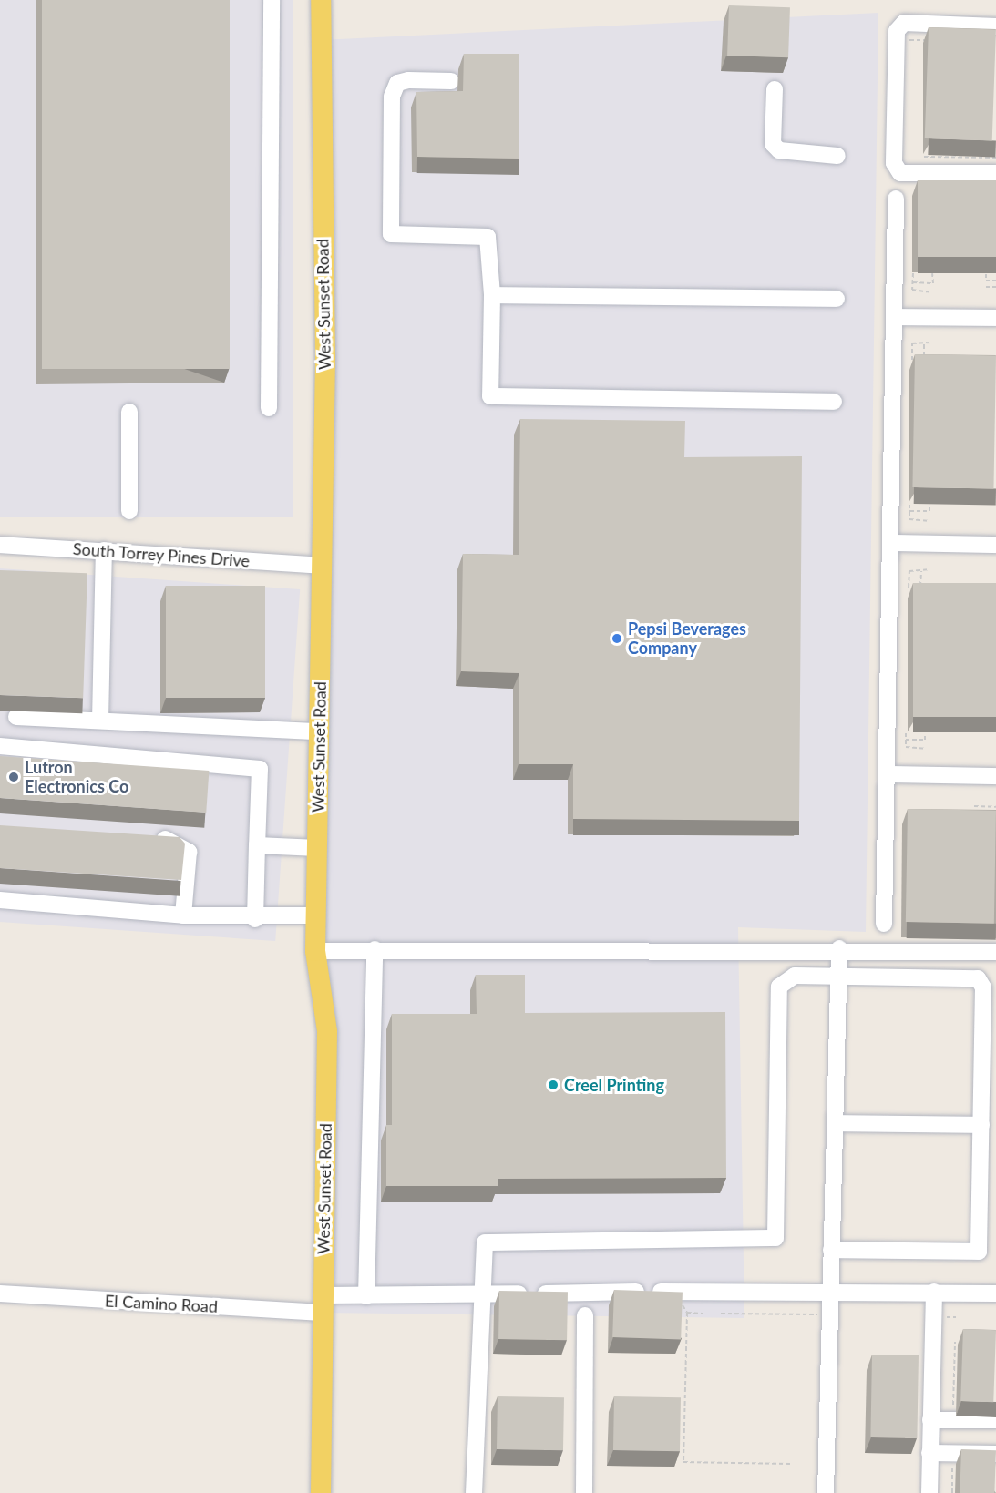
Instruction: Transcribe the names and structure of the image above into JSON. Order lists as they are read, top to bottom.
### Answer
{
  "streets": {
    "main road": ["West Sunset Road"],
    "street": ["South Torrey Pines Drive", "El Camino Road"]
  },
  "crossings": [
    ["West Sunset Road", "South Torrey Pines Drive"],
    ["West Sunset Road", "El Camino Road"]
  ],
  "places": ["Pepsi Beverages Company", "Lutron Electronics Co", "Creel Printing"]
}
